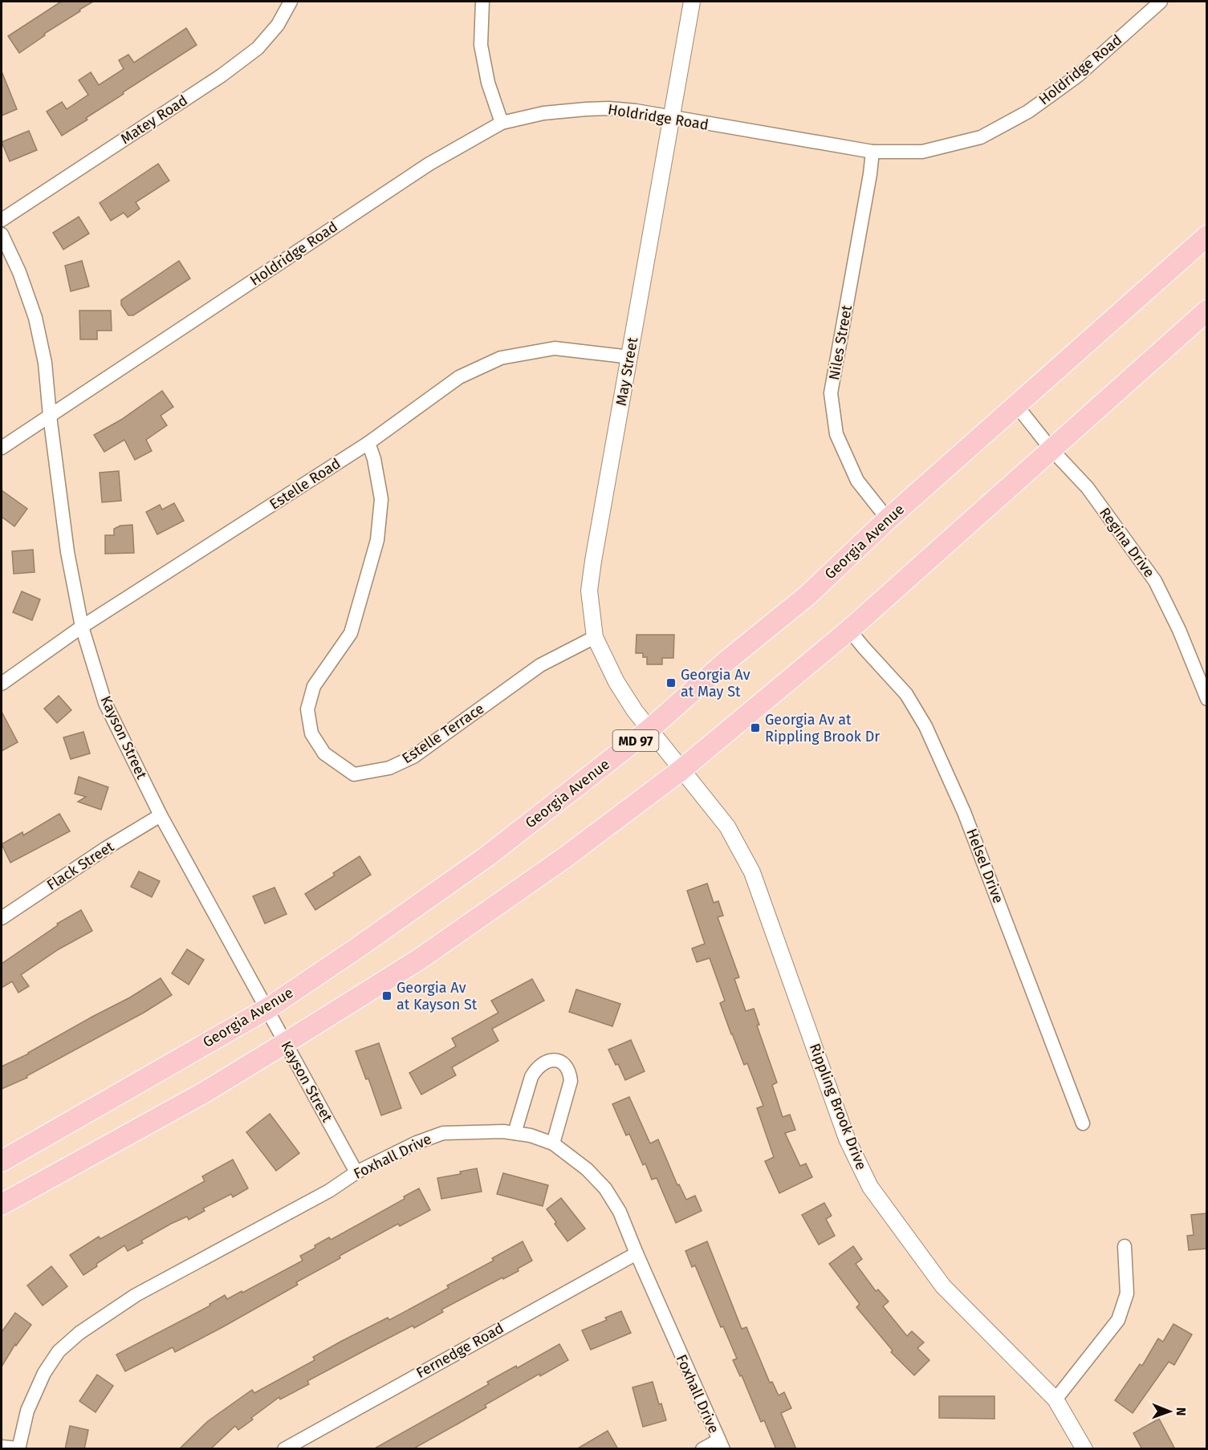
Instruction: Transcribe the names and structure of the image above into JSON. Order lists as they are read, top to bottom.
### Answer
{
  "streets": {
    "main road": ["Georgia Avenue", "MD 97"],
    "street": [
      "Holdridge Road",
      "Matey Road",
      "Niles Street",
      "May Street",
      "Estelle Road",
      "Regina Drive",
      "Estelle Terrace",
      "Kayson Street",
      "Flack Street",
      "Helsel Drive",
      "Rippling Brook Drive",
      "Foxhall Drive",
      "Fernedge Road"
    ]
  },
  "crossings": [
    ["Holdridge Road", "Niles Street"],
    ["Holdridge Road", "May Street"],
    ["Holdridge Road", "Kayson Street"],
    ["Niles Street", "Georgia Avenue"],
    ["May Street", "Estelle Road"],
    ["May Street", "Georgia Avenue"],
    ["May Street", "Estelle Terrace"],
    ["May Street", "Rippling Brook Drive"],
    ["Estelle Road", "Estelle Terrace"],
    ["Estelle Road", "Kayson Street"],
    ["Georgia Avenue", "Regina Drive"],
    ["Georgia Avenue", "Kayson Street"],
    ["Georgia Avenue", "Rippling Brook Drive"],
    ["Kayson Street", "Flack Street"],
    ["Kayson Street", "Foxhall Drive"],
    ["Foxhall Drive", "Fernedge Road"]
  ],
  "places": {
    "transit": ["Georgia Av at May St", "Georgia Av at Rippling Brook Dr", "Georgia Av at Kayson St"]
  },
  "north": "right"
}
